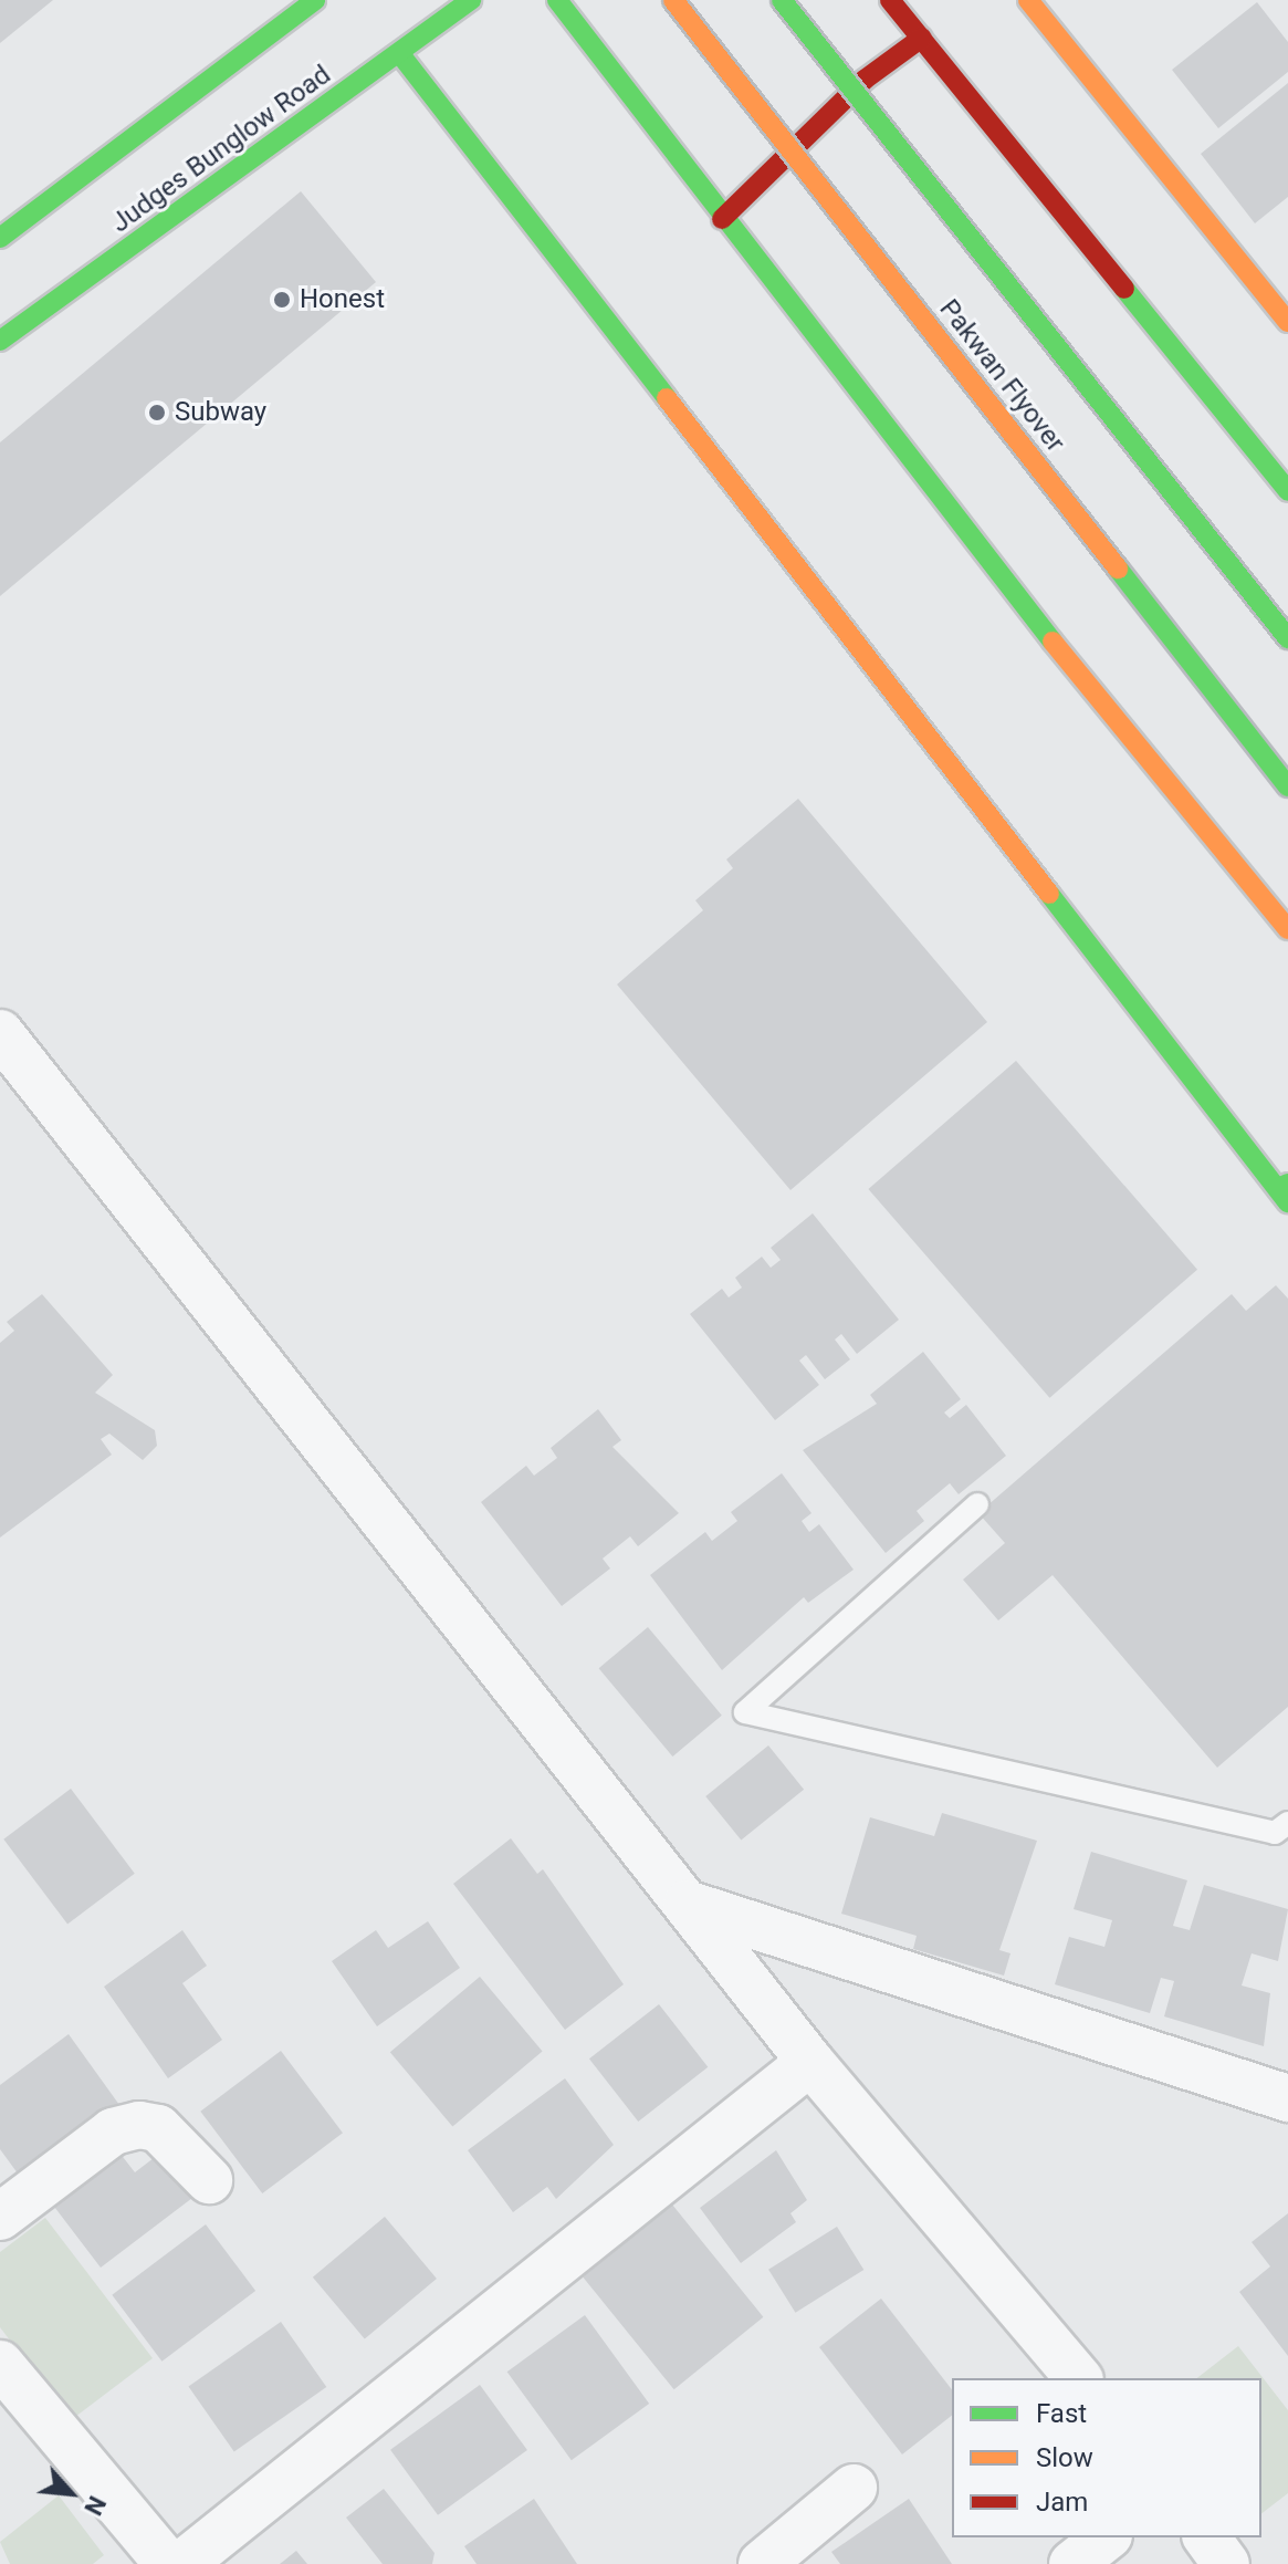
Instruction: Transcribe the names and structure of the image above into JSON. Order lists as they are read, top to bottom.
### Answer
{
  "streets": {
    "main road": ["Judges Bunglow Road", "Pakwan Flyover"]
  },
  "places": ["Honest", "Subway"],
  "legend": ["Fast", "Slow", "Jam"],
  "north": "bottom right"
}
